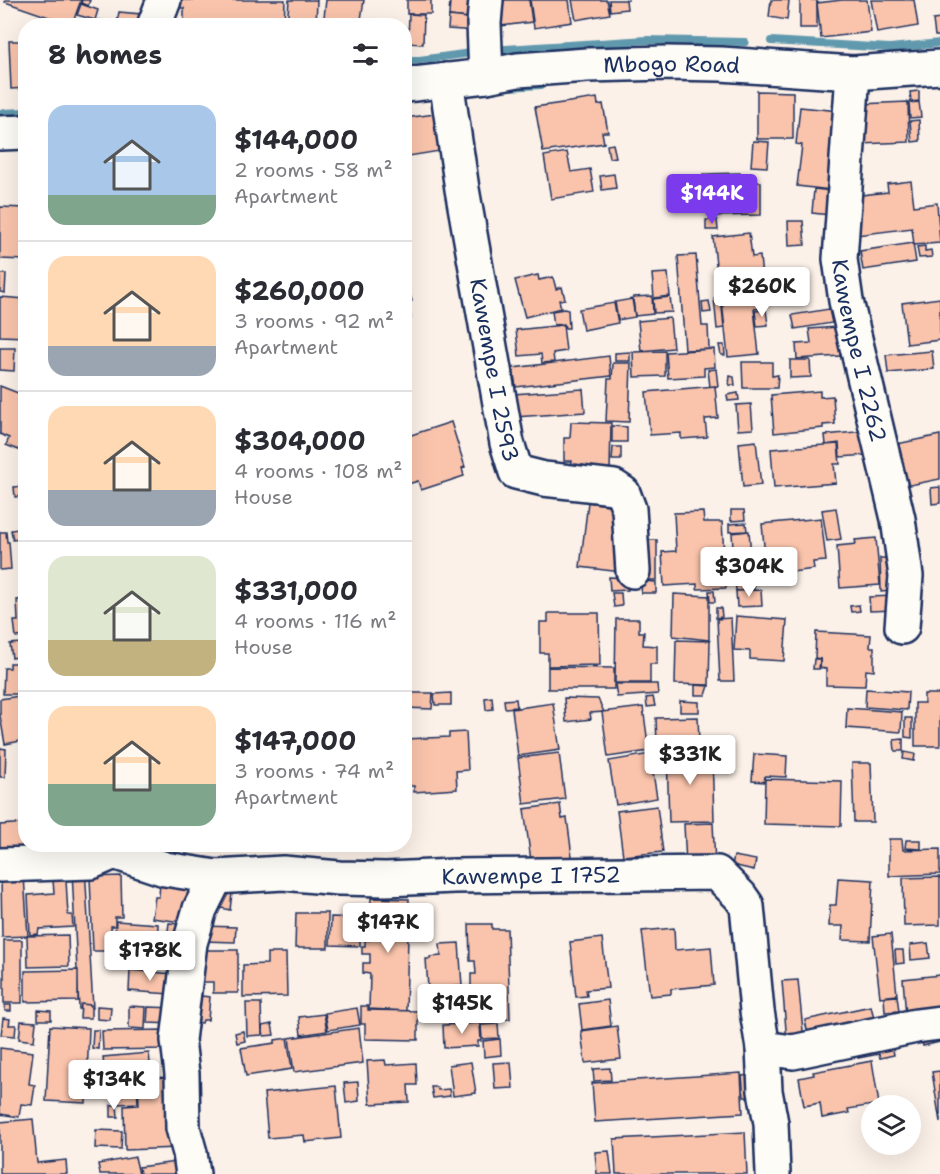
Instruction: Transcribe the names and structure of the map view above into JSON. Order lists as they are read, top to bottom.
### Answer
{
  "streets": {
    "street": [
      "Mbogo Road",
      "Kawempe I 2262",
      "Kawempe I 2593",
      "Kawempe I 1752"
    ]
  },
  "crossings": [
    ["Mbogo Road", "Kawempe I 2262"],
    ["Mbogo Road", "Kawempe I 2593"]
  ],
  "page": {
    "heading": "8 homes",
    "list": [
      {
        "name": "$144,000",
        "note": "2 rooms · 58 m² · Apartment"
      },
      {
        "name": "$260,000",
        "note": "3 rooms · 92 m² · Apartment"
      },
      {
        "name": "$304,000",
        "note": "4 rooms · 108 m² · House"
      },
      {
        "name": "$331,000",
        "note": "4 rooms · 116 m² · House"
      },
      {
        "name": "$147,000",
        "note": "3 rooms · 74 m² · Apartment"
      }
    ],
    "price": [
      "$144K",
      "$260K",
      "$304K",
      "$331K",
      "$147K",
      "$178K",
      "$145K",
      "$134K"
    ]
  }
}
